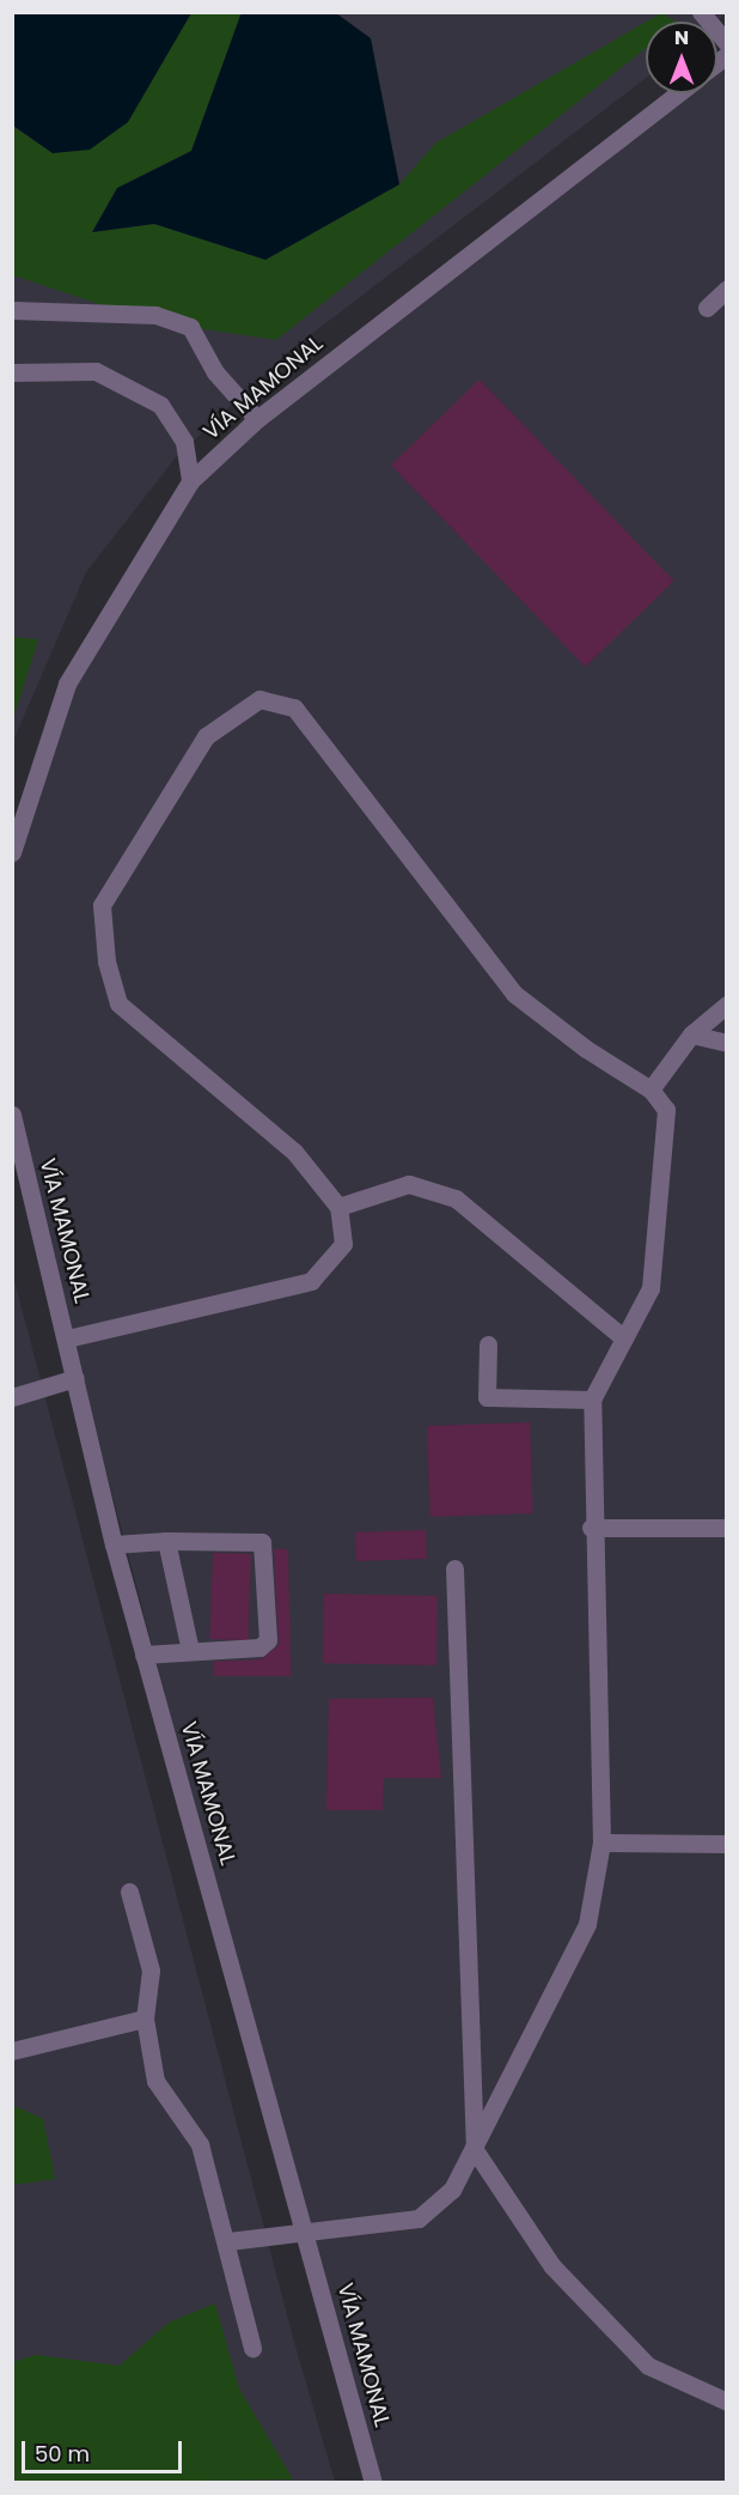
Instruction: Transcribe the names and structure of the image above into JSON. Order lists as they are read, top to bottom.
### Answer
{
  "streets": {
    "street": ["VÍA MAMONAL"]
  },
  "scale_bar": "50 m",
  "north": "top"
}
